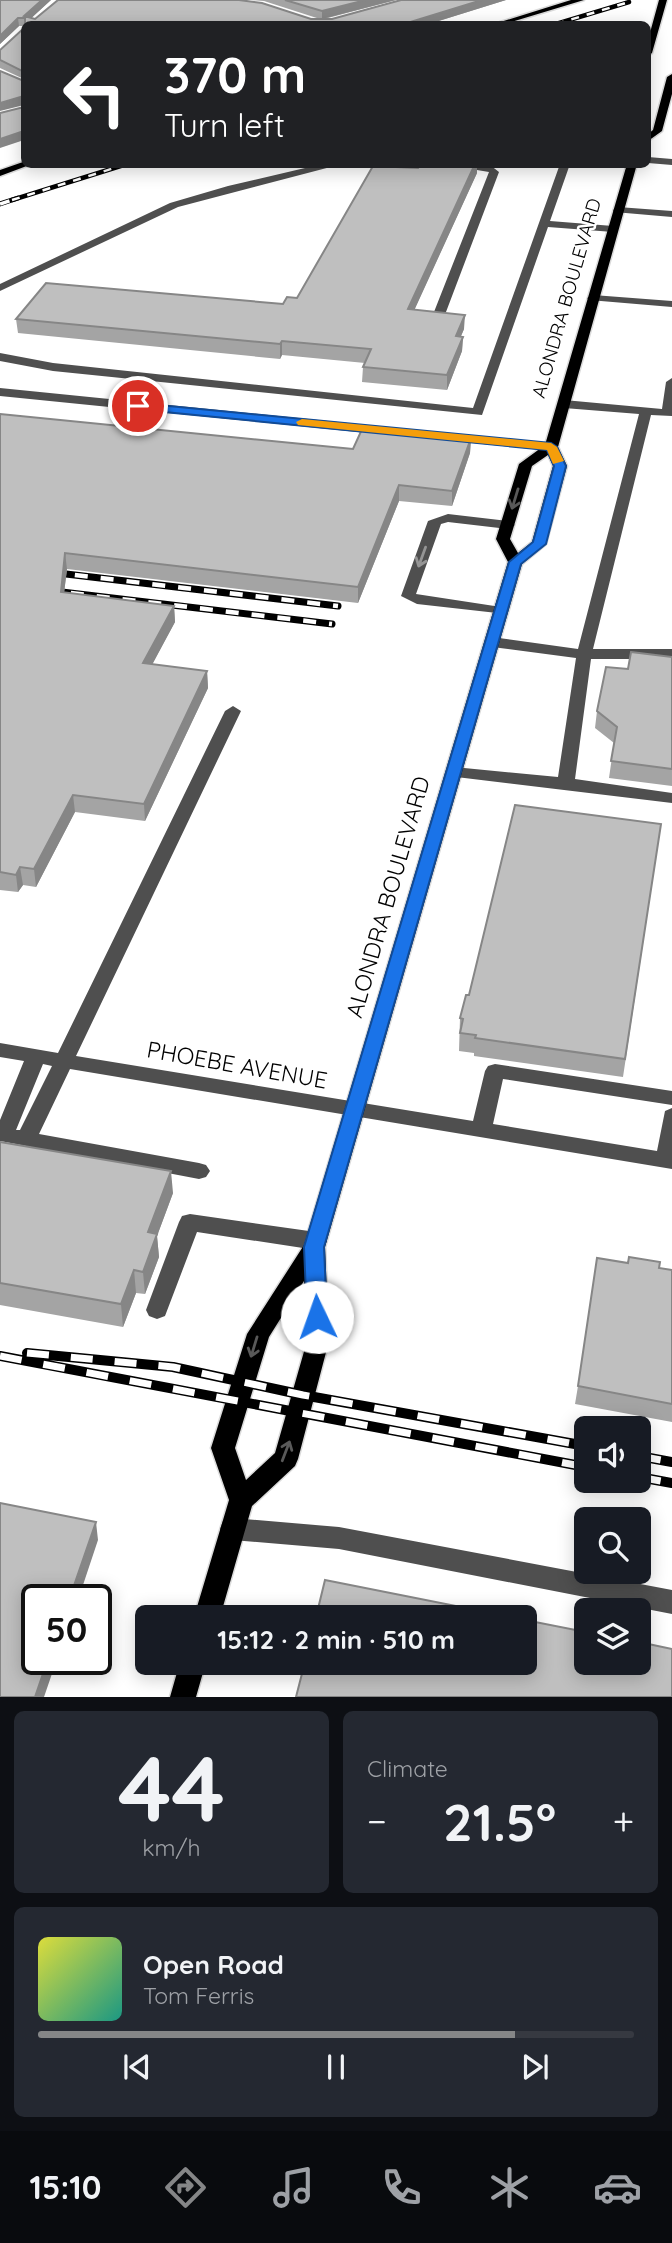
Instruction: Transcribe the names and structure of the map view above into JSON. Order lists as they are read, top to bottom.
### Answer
{
  "streets": {
    "main road": ["ALONDRA BOULEVARD"],
    "street": ["PHOEBE AVENUE"]
  },
  "crossings": [
    ["ALONDRA BOULEVARD", "PHOEBE AVENUE"]
  ],
  "page": {
    "turn": ["370 m", "Turn left"],
    "limit": "50",
    "trip": "15:12 · 2 min · 510 m",
    "tile": [
      ["44", "km/h"],
      "Climate"
    ],
    "heat": ["−", "21.5°", "+"],
    "song": ["Open Road", "Tom Ferris"],
    "tabs": "15:10"
  }
}
